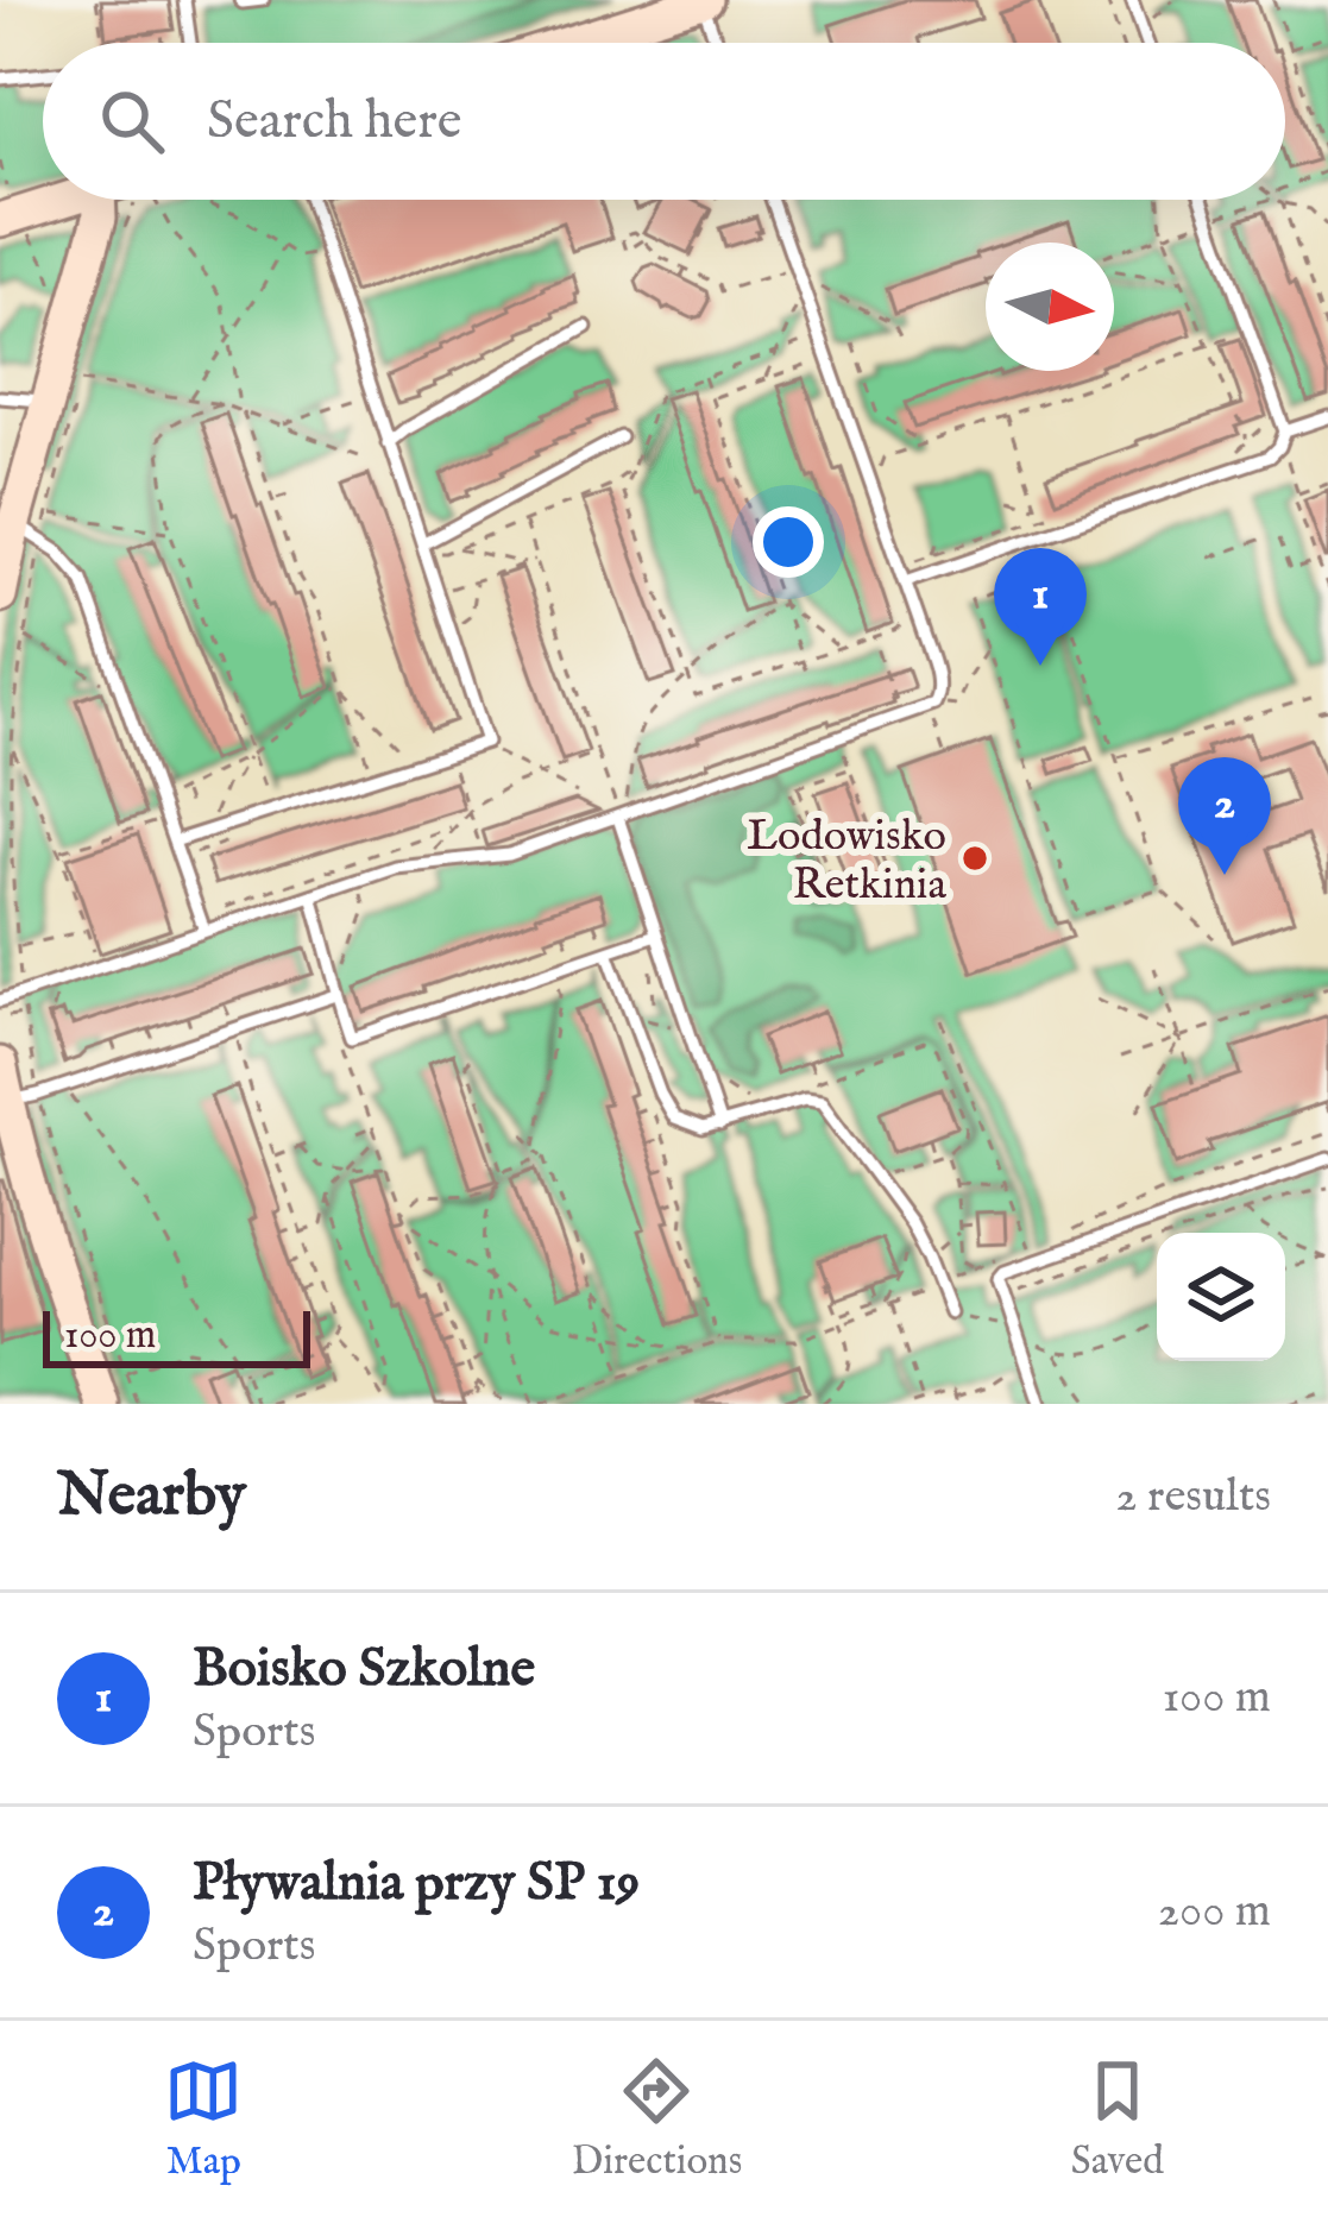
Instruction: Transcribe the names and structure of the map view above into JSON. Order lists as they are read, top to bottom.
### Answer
{
  "places": ["Lodowisko Retkinia"],
  "scale_bar": "100 m",
  "north": "right",
  "page": {
    "search": "Search here",
    "pins": ["1", "2"],
    "scale": "100 m",
    "heading": ["Nearby", "2 results"],
    "list": [
      {
        "mark": "1",
        "name": "Boisko Szkolne",
        "note": "Sports",
        "value": "100 m"
      },
      {
        "mark": "2",
        "name": "Pływalnia przy SP 19",
        "note": "Sports",
        "value": "200 m"
      }
    ],
    "nav": ["Map", "Directions", "Saved"]
  }
}
